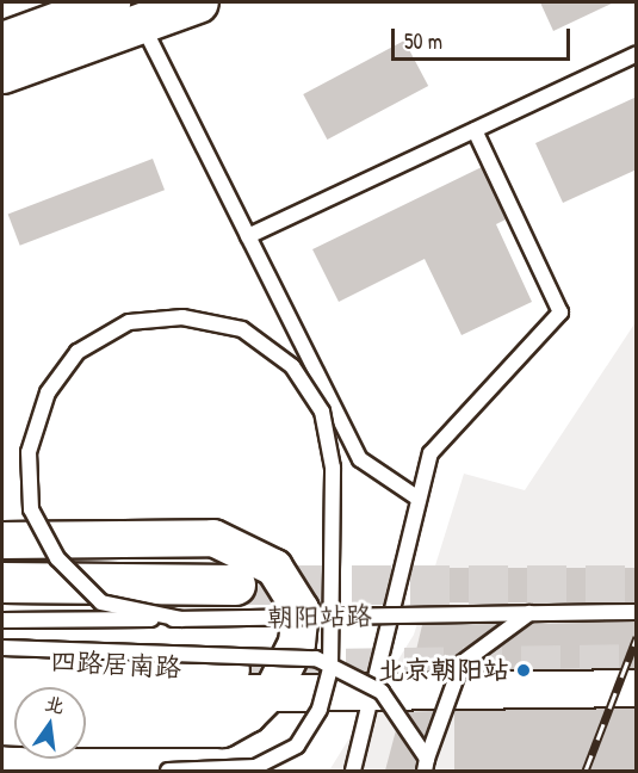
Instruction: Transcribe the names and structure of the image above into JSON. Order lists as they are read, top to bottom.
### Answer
{
  "streets": {
    "main road": ["朝阳站路", "四路居南路"]
  },
  "places": ["北京朝阳站"],
  "scale_bar": "50 m",
  "north": "top"
}
